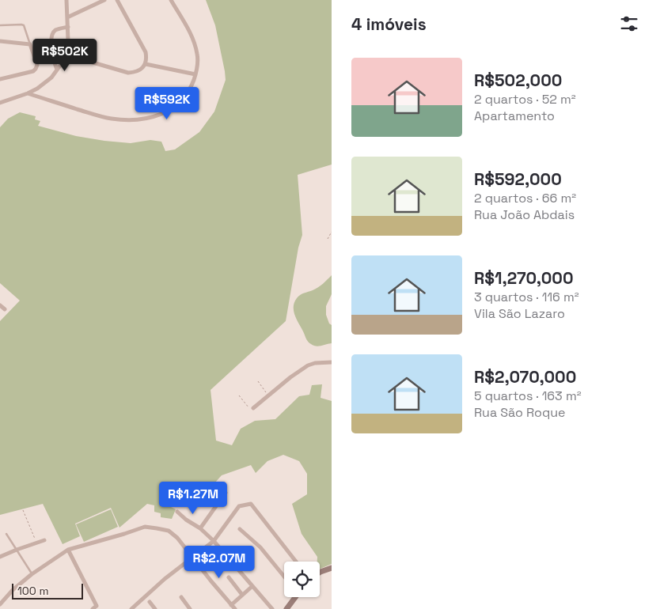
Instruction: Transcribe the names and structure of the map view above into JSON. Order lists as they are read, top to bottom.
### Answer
{
  "scale_bar": "100 m",
  "page": {
    "heading": "4 imóveis",
    "price": [
      "R$502K",
      "R$592K",
      "R$1.27M",
      "R$2.07M"
    ],
    "list": [
      {
        "name": "R$502,000",
        "note": "2 quartos · 52 m² · Apartamento"
      },
      {
        "name": "R$592,000",
        "note": "2 quartos · 66 m² · Rua João Abdais"
      },
      {
        "name": "R$1,270,000",
        "note": "3 quartos · 116 m² · Vila São Lazaro"
      },
      {
        "name": "R$2,070,000",
        "note": "5 quartos · 163 m² · Rua São Roque"
      }
    ],
    "scale": "100 m"
  }
}
